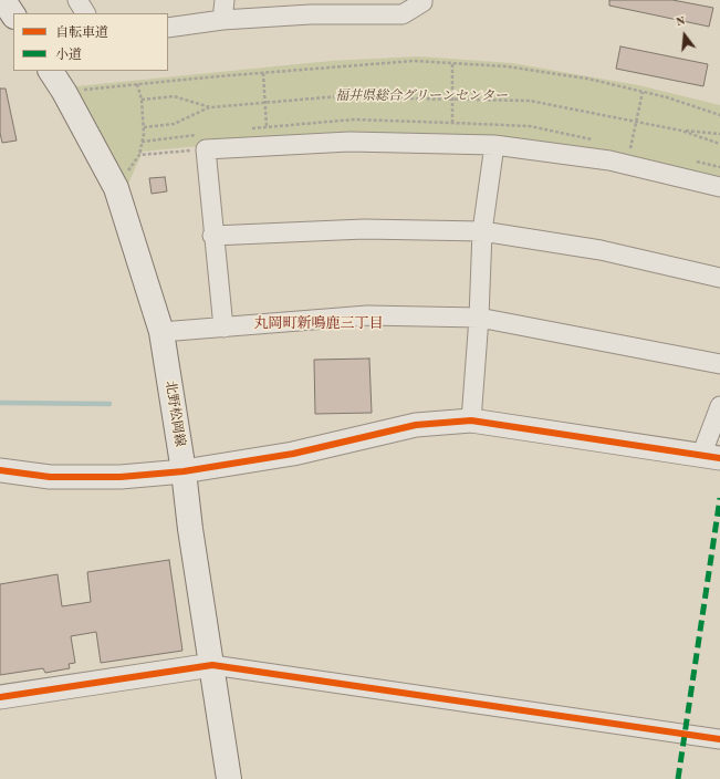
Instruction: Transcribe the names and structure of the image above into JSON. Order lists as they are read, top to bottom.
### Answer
{
  "streets": {
    "main road": ["北野松岡線"]
  },
  "districts": ["丸岡町新鳴鹿三丁目"],
  "parks": ["福井県総合グリーンセンター"],
  "legend": ["自転車道", "小道"],
  "north": "top"
}
